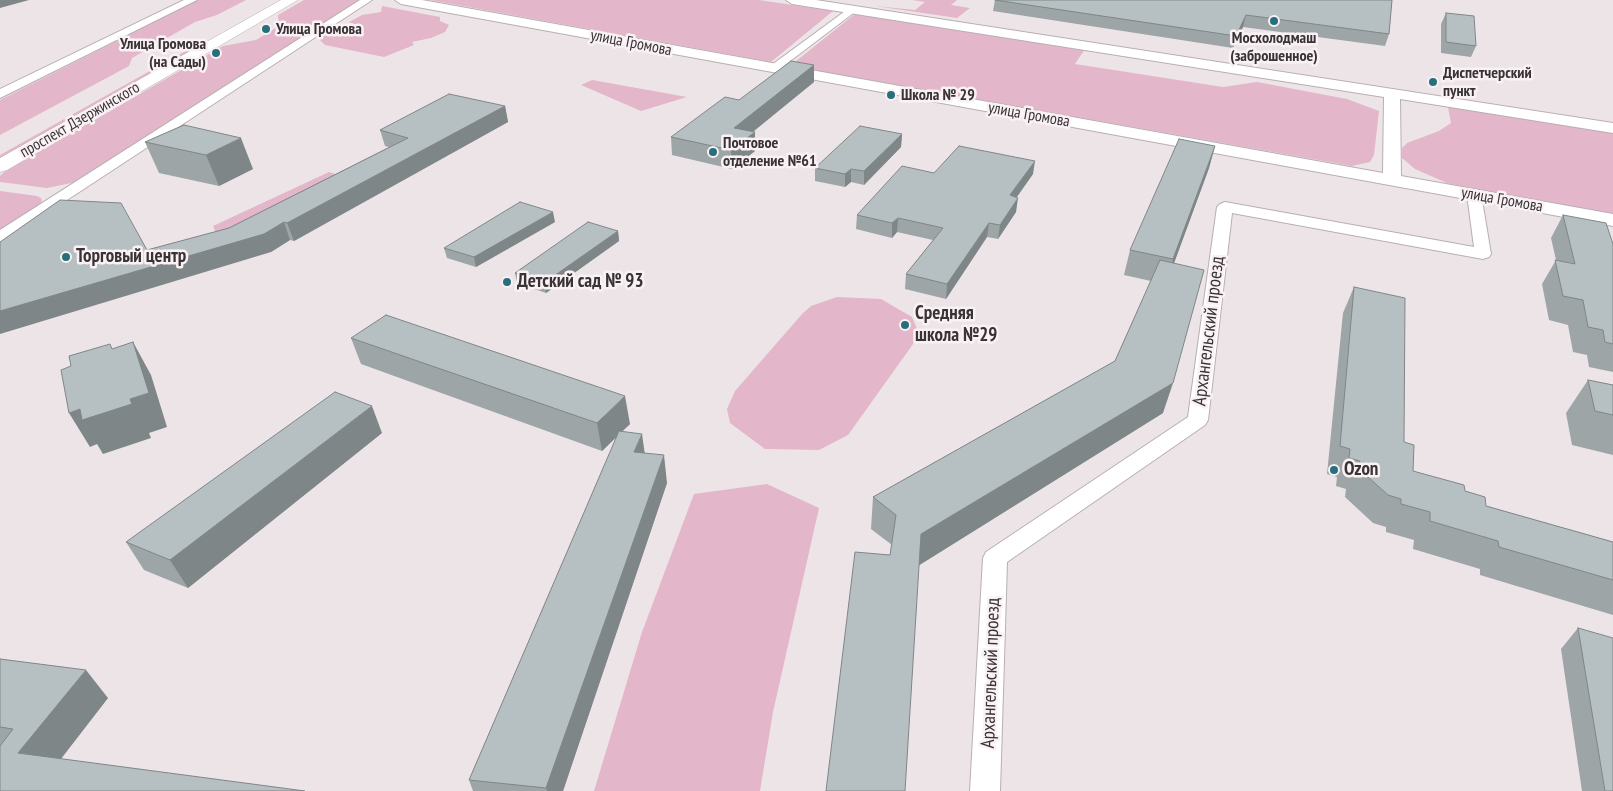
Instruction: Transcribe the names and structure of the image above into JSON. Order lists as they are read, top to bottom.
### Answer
{
  "streets": {
    "main road": ["проспект Дзержинского"],
    "street": ["улица Громова", "Архангельский проезд"]
  },
  "crossings": [
    ["улица Громова", "Архангельский проезд"]
  ],
  "places": [
    "Мосхолодмаш (заброшенное)",
    "Улица Громова",
    "Улица Громова (на Сады)",
    "Диспетчерский пункт",
    "Школа № 29",
    "Почтовое отделение №61",
    "Торговый центр",
    "Детский сад № 93",
    "Средняя школа №29",
    "Ozon"
  ]
}
